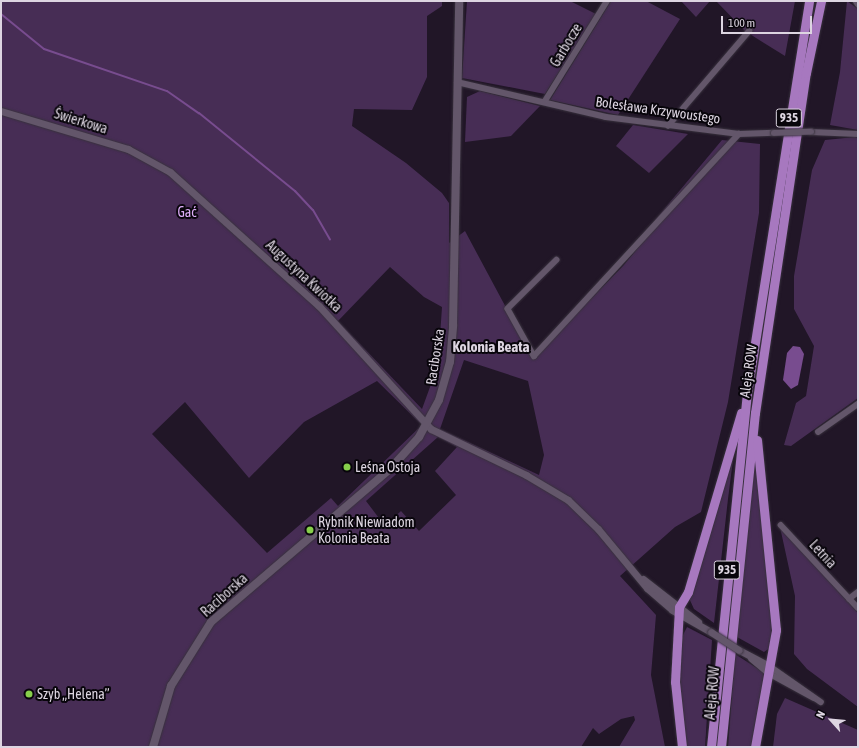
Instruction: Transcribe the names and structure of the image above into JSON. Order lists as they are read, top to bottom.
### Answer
{
  "streets": {
    "main road": ["935", "Raciborska", "Aleja ROW"],
    "street": [
      "Garbocze",
      "Bolesława Krzywoustego",
      "Świerkowa",
      "Augustyna Kwiotka",
      "Letnia"
    ]
  },
  "crossings": [
    ["Garbocze", "Bolesława Krzywoustego"],
    ["Bolesława Krzywoustego", "Raciborska"],
    ["Świerkowa", "Augustyna Kwiotka"],
    ["Augustyna Kwiotka", "Raciborska"]
  ],
  "districts": ["Kolonia Beata"],
  "parks": ["Gać"],
  "places": ["Leśna Ostoja", "Rybnik Niewiadom Kolonia Beata", "Szyb „Helena”"],
  "scale_bar": "100 m",
  "north": "top left"
}
